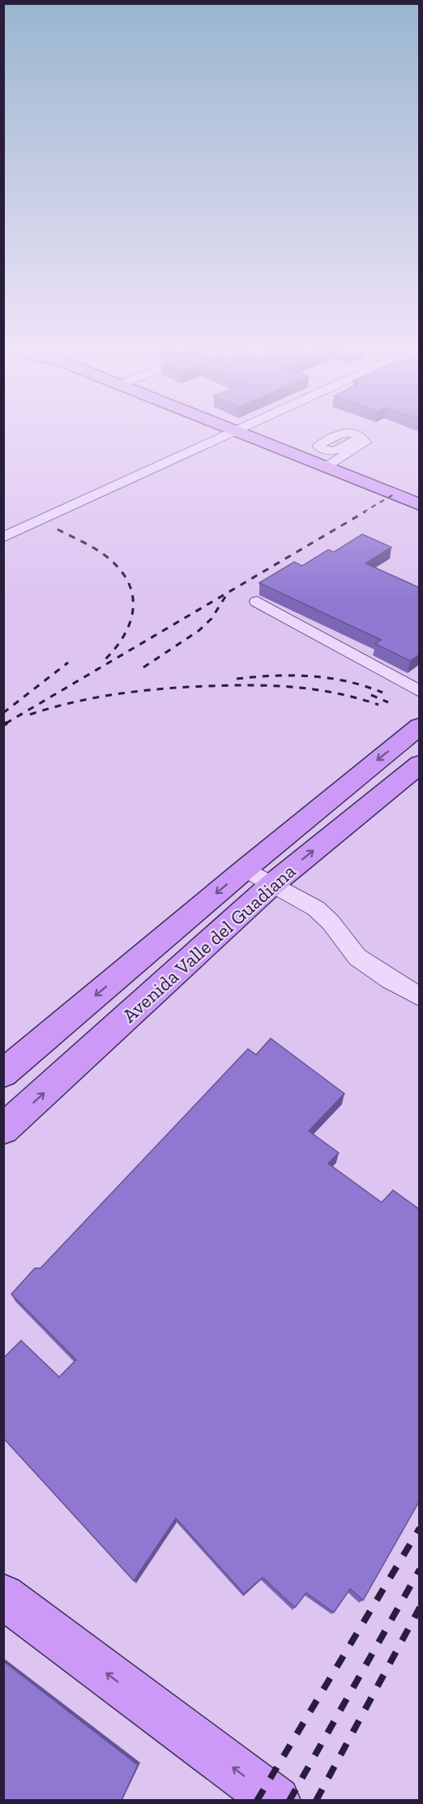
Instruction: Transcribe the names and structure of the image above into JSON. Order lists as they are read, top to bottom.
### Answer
{
  "streets": {
    "main road": ["Avenida Valle del Guadiana"]
  }
}
